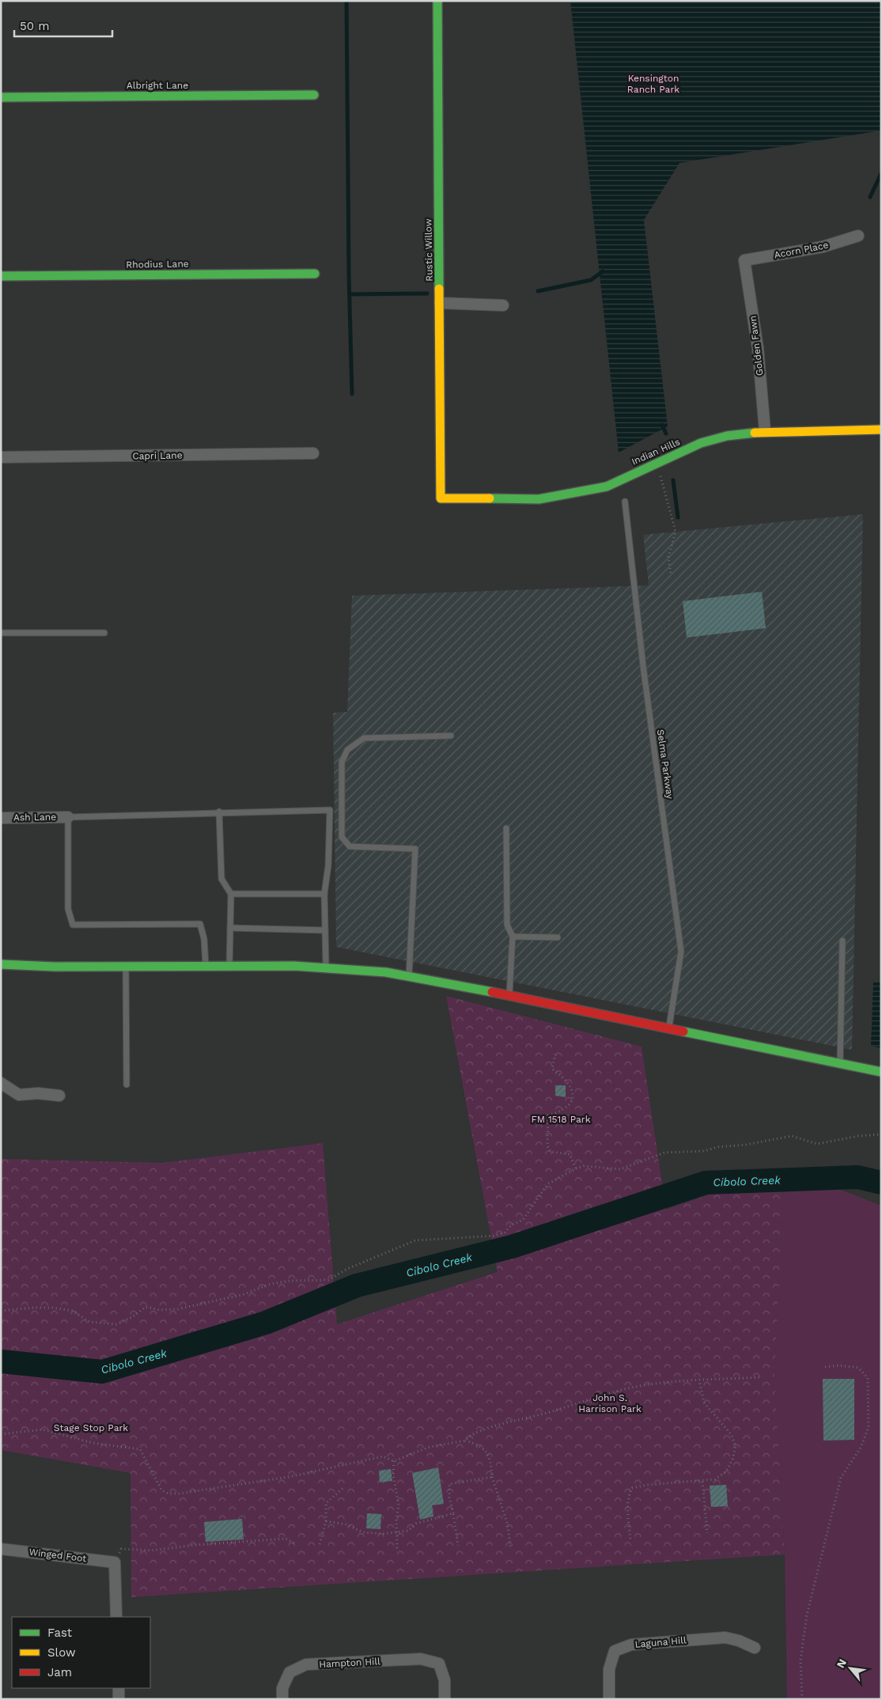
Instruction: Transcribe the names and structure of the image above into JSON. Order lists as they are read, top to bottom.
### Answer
{
  "streets": {
    "street": [
      "Albright Lane",
      "Rustic Willow",
      "Acorn Place",
      "Rhodius Lane",
      "Golden Fawn",
      "Indian Hills",
      "Capri Lane",
      "Ash Lane",
      "Winged Foot",
      "Laguna Hill",
      "Hampton Hill"
    ],
    "lane": ["Selma Parkway"]
  },
  "crossings": [
    ["Rustic Willow", "Indian Hills"],
    ["Acorn Place", "Golden Fawn"],
    ["Golden Fawn", "Indian Hills"]
  ],
  "water": ["Cibolo Creek"],
  "parks": [
    "Kensington Ranch Park",
    "FM 1518 Park",
    "John S. Harrison Park",
    "Stage Stop Park"
  ],
  "legend": ["Fast", "Slow", "Jam"],
  "scale_bar": "50 m",
  "north": "top left"
}
